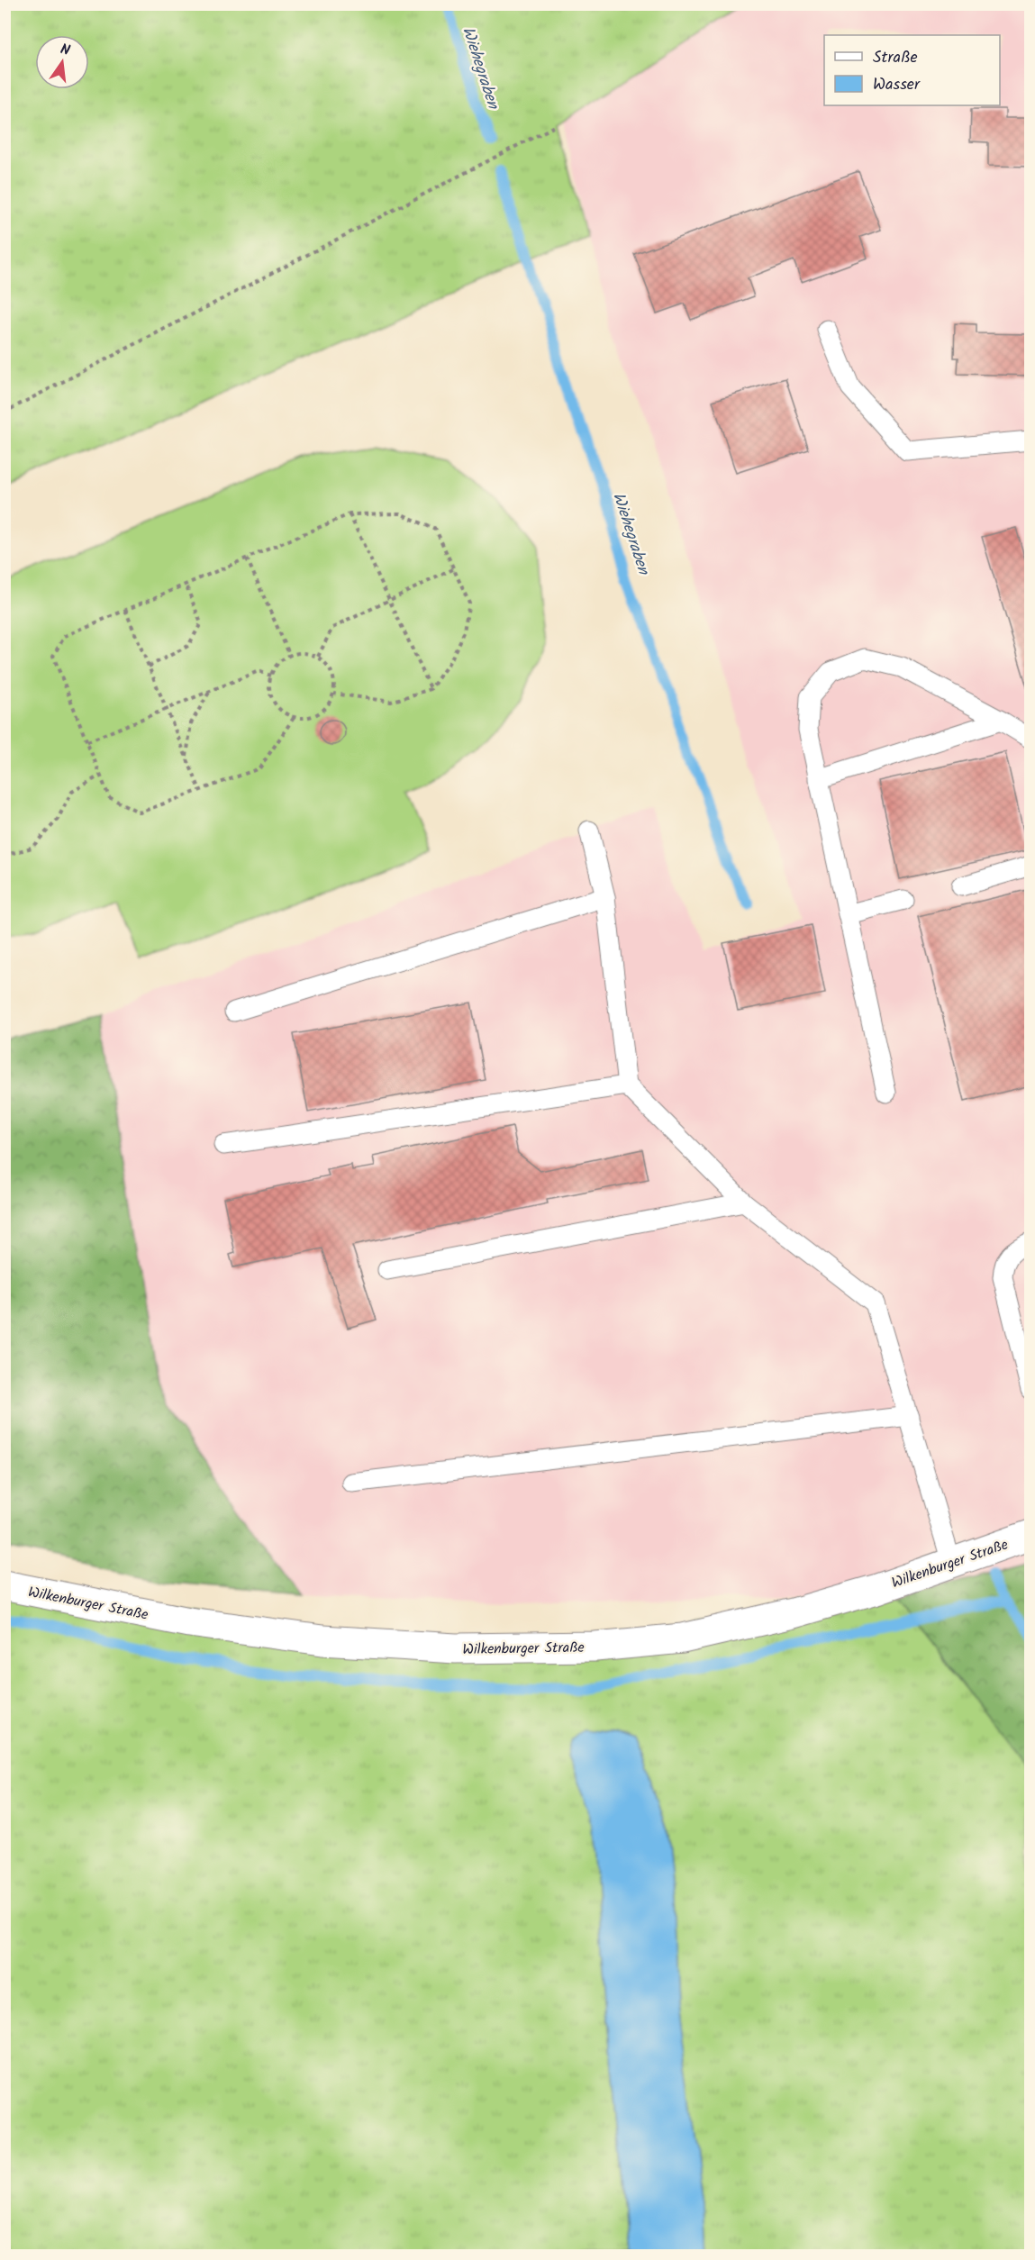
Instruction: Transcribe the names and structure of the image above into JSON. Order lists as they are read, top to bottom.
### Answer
{
  "streets": {
    "main road": ["Wilkenburger Straße"]
  },
  "water": ["Wiehegraben"],
  "legend": ["Straße", "Wasser"],
  "north": "top"
}
